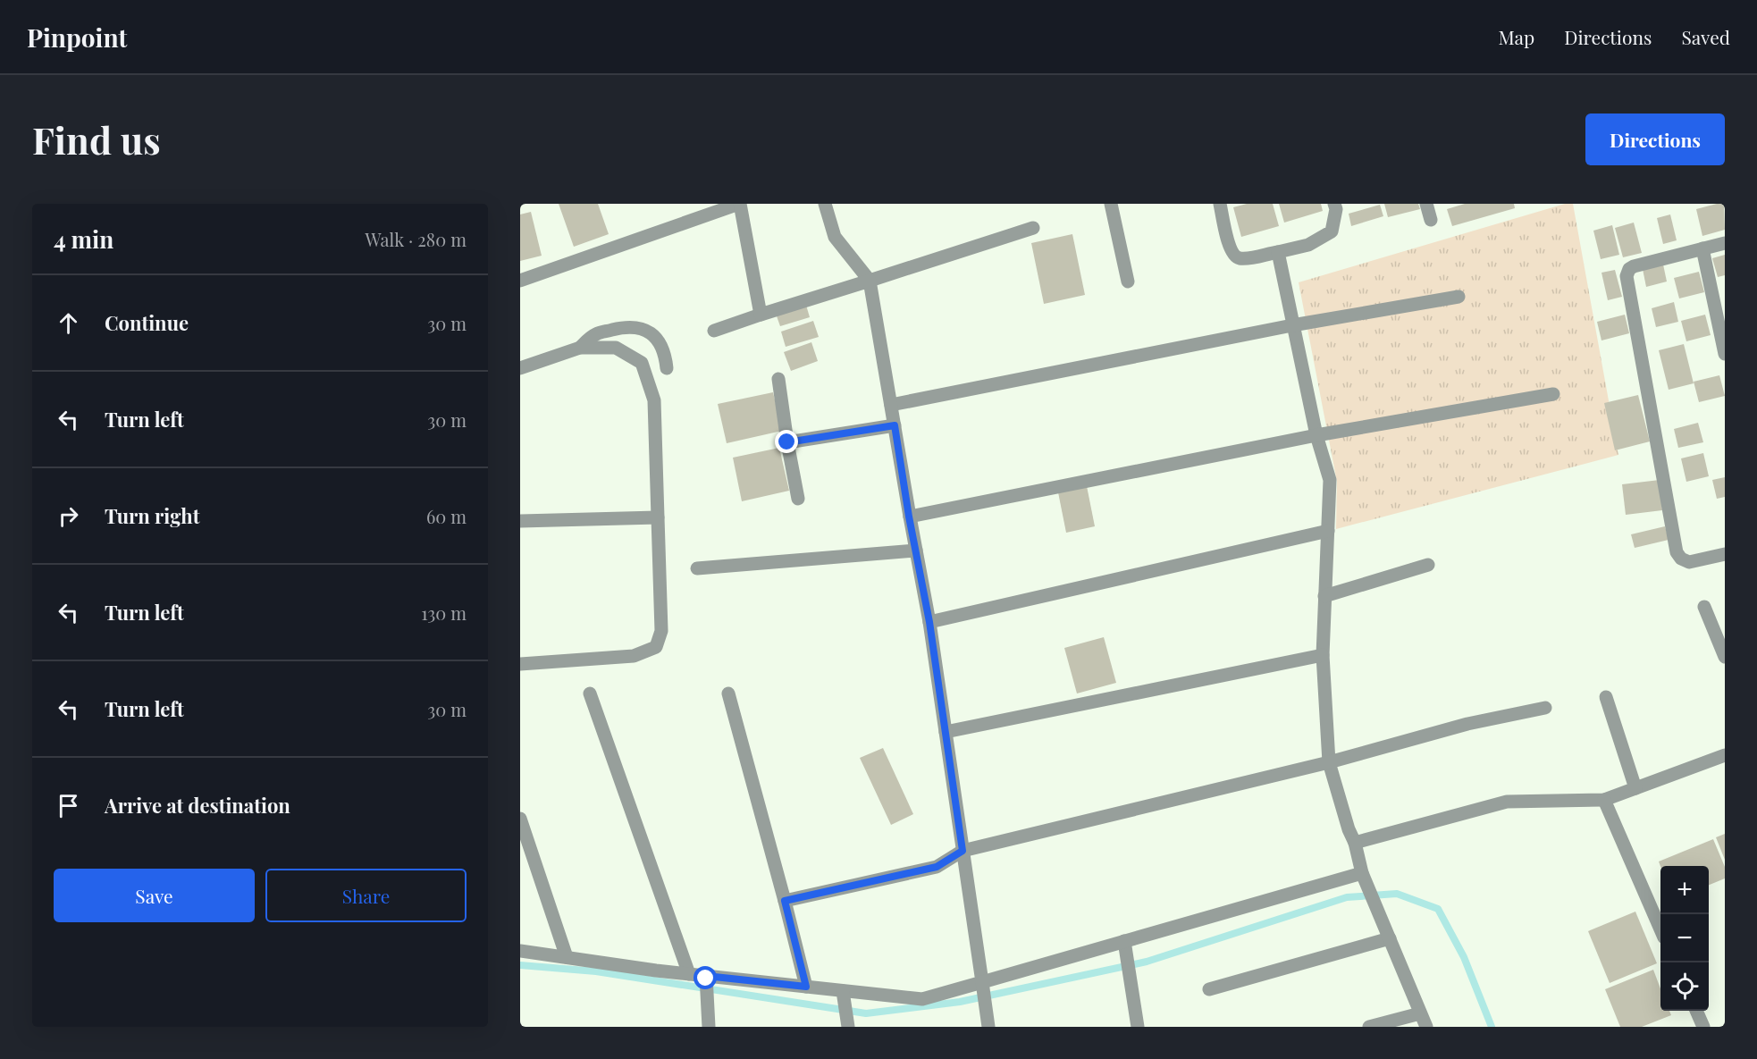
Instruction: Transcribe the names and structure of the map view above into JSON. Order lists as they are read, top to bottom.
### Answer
{
  "page": {
    "header": "Pinpoint",
    "nav": ["Map", "Directions", "Saved"],
    "buttons": [
      "Directions",
      ["Save", "Share"]
    ],
    "title": "Find us",
    "heading": ["4 min", "Walk · 280 m"],
    "list": [
      ["Continue", "30 m"],
      ["Turn left", "30 m"],
      ["Turn right", "60 m"],
      ["Turn left", "130 m"],
      ["Turn left", "30 m"],
      "Arrive at destination"
    ],
    "map_buttons": ["+", "−"]
  }
}
